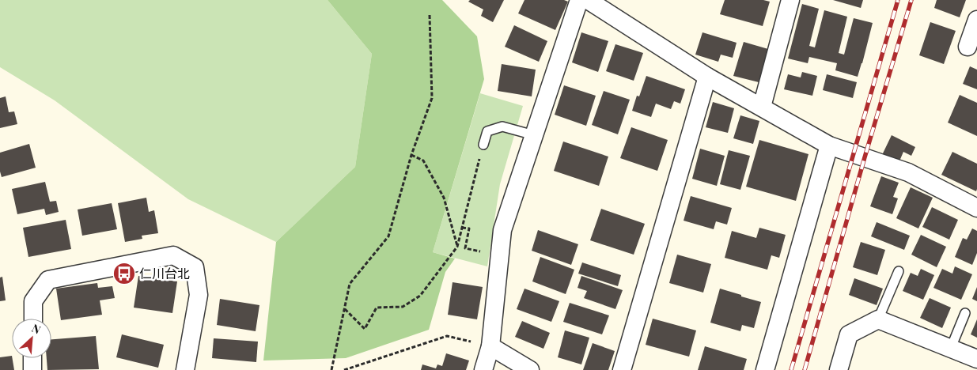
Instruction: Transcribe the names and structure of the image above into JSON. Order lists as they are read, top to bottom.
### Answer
{
  "places": {
    "bus stop": ["仁川台北"]
  },
  "north": "top right"
}
